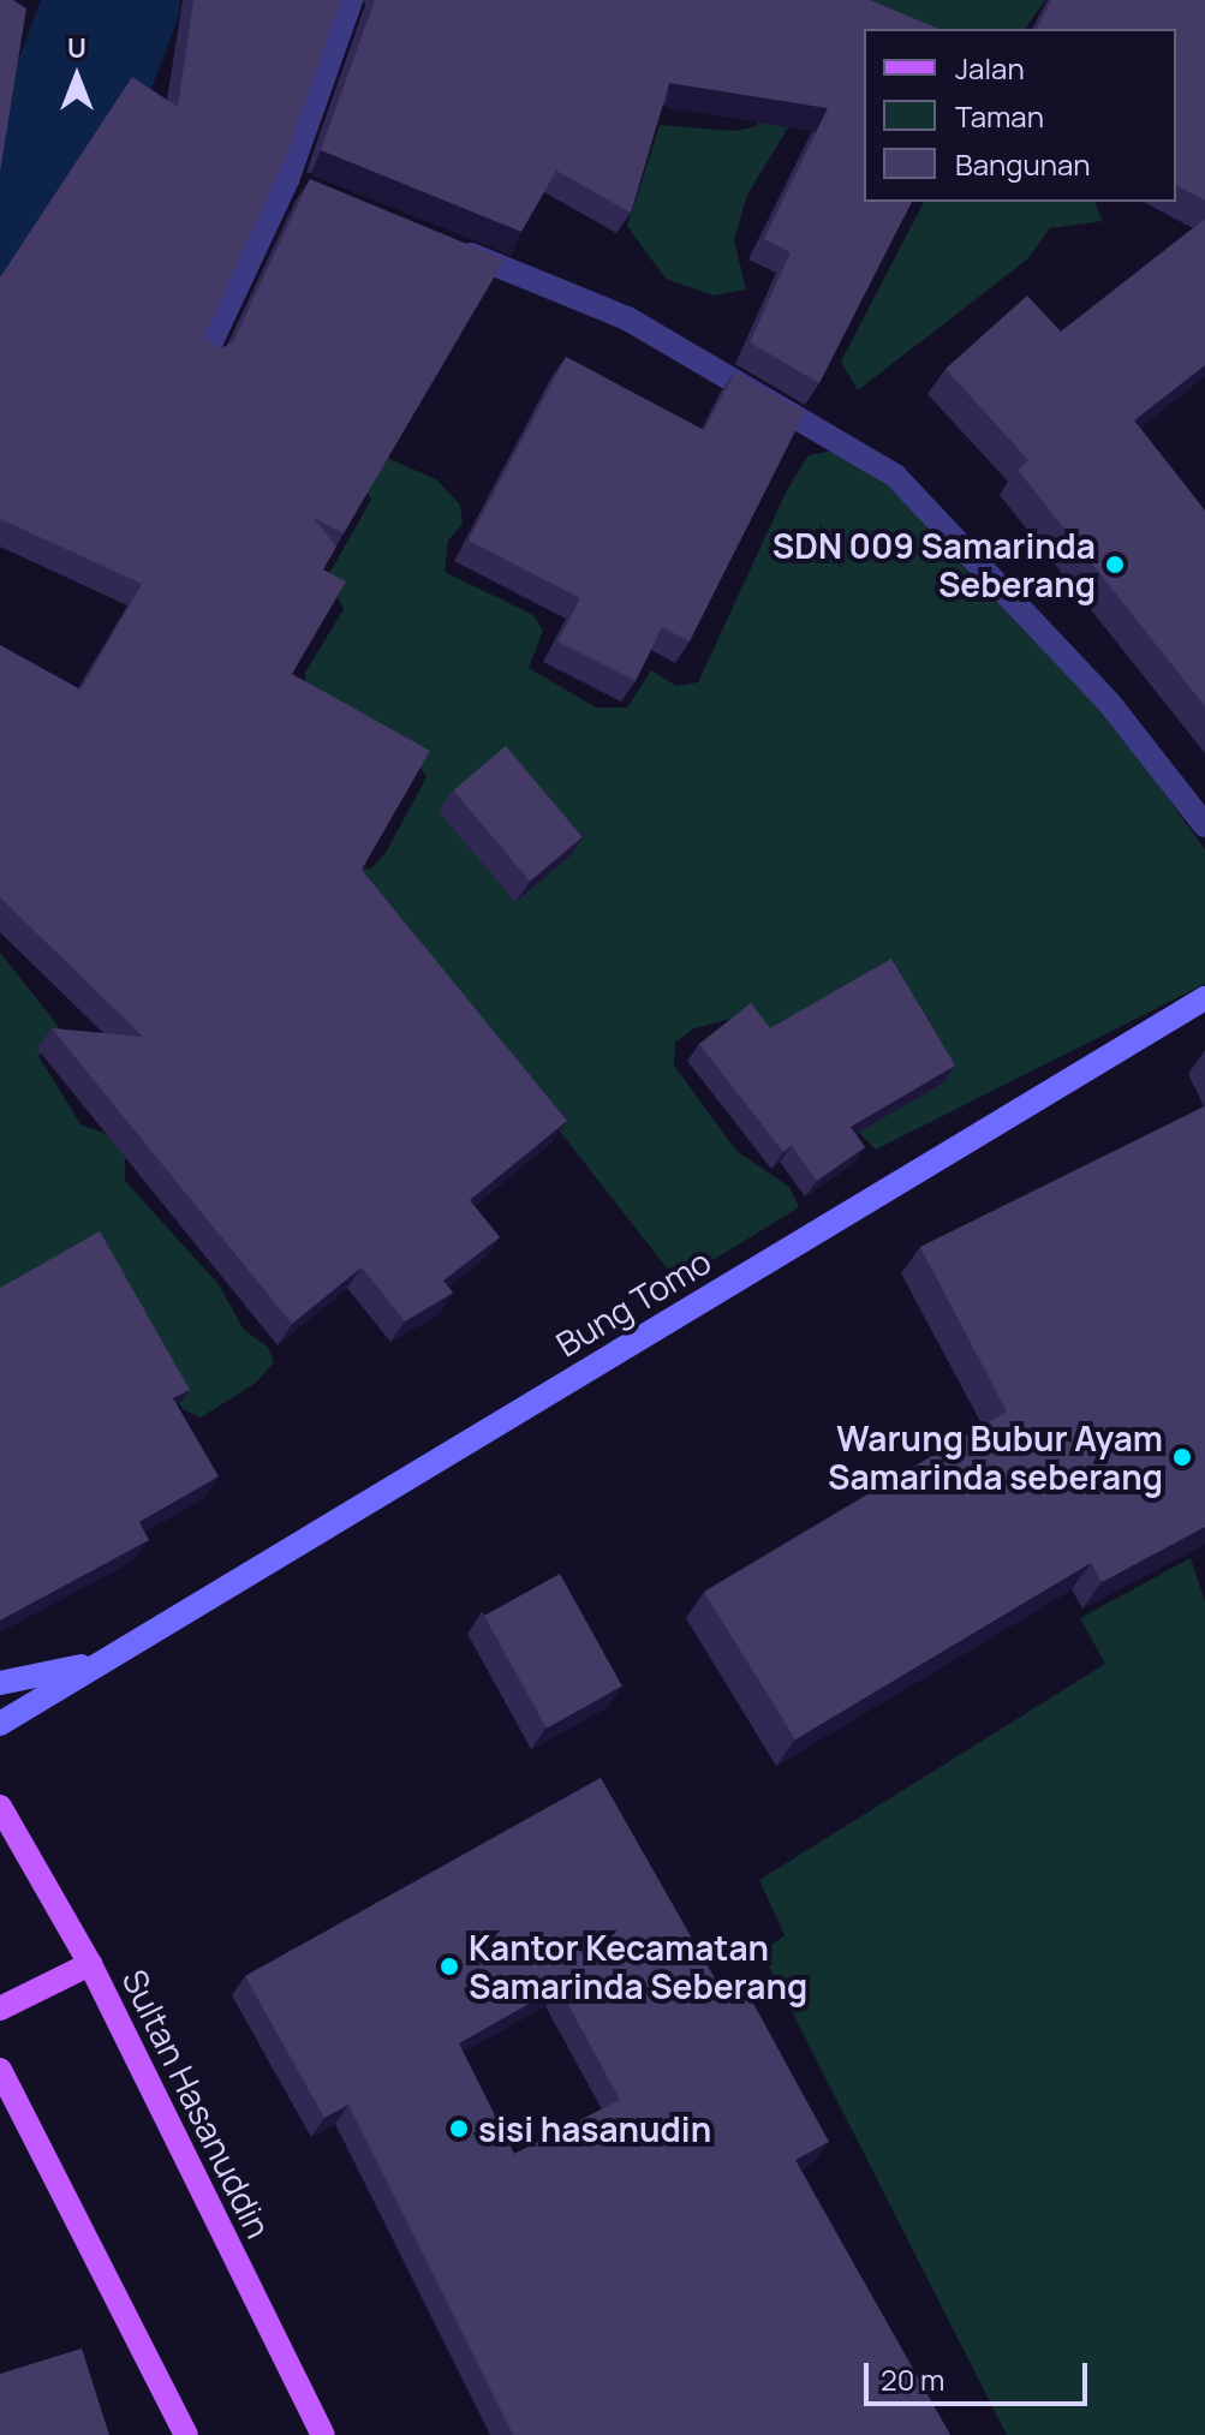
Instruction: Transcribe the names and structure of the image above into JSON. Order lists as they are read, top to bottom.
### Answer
{
  "streets": {
    "main road": ["Sultan Hasanuddin"],
    "street": ["Bung Tomo"]
  },
  "places": [
    "SDN 009 Samarinda Seberang",
    "Warung Bubur Ayam Samarinda seberang",
    "Kantor Kecamatan Samarinda Seberang",
    "sisi hasanudin"
  ],
  "legend": ["Jalan", "Taman", "Bangunan"],
  "scale_bar": "20 m",
  "north": "top"
}
